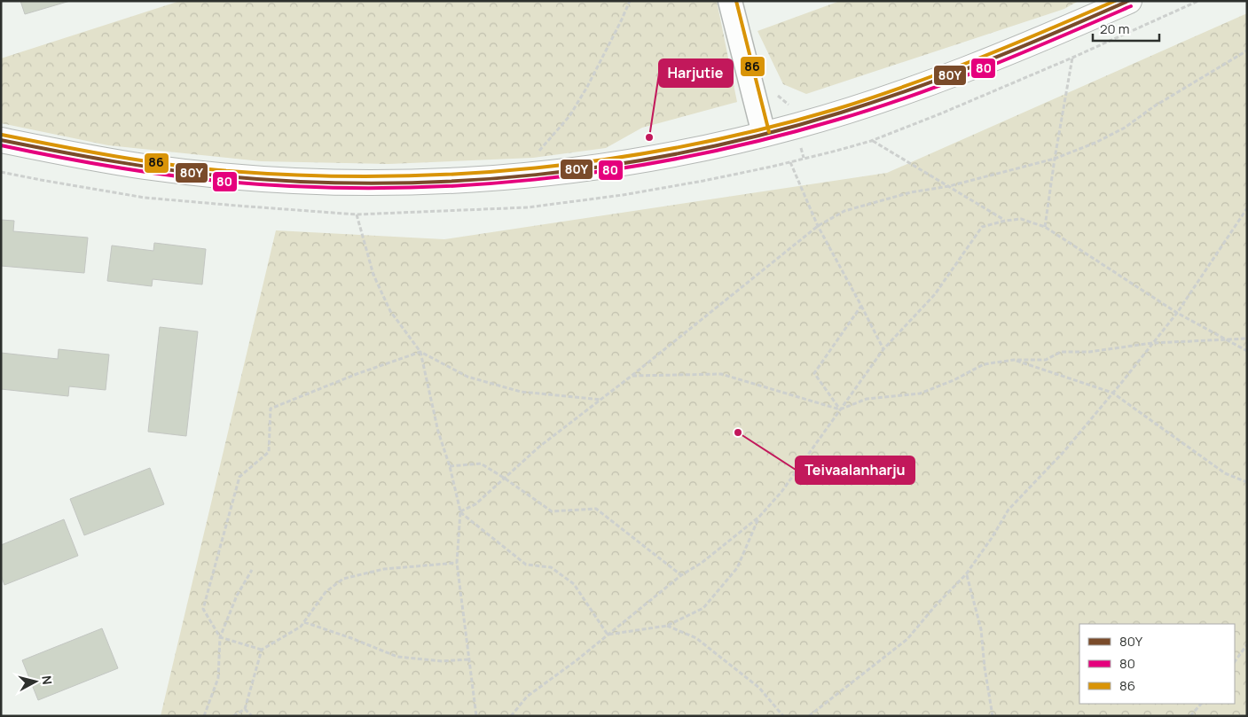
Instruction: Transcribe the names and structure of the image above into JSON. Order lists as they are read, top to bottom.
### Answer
{
  "places": ["Harjutie", "Teivaalanharju"],
  "lines": ["transit line 80Y", "transit line 86", "transit line 80"],
  "legend": ["80Y", "80", "86"],
  "scale_bar": "20 m",
  "north": "right"
}
